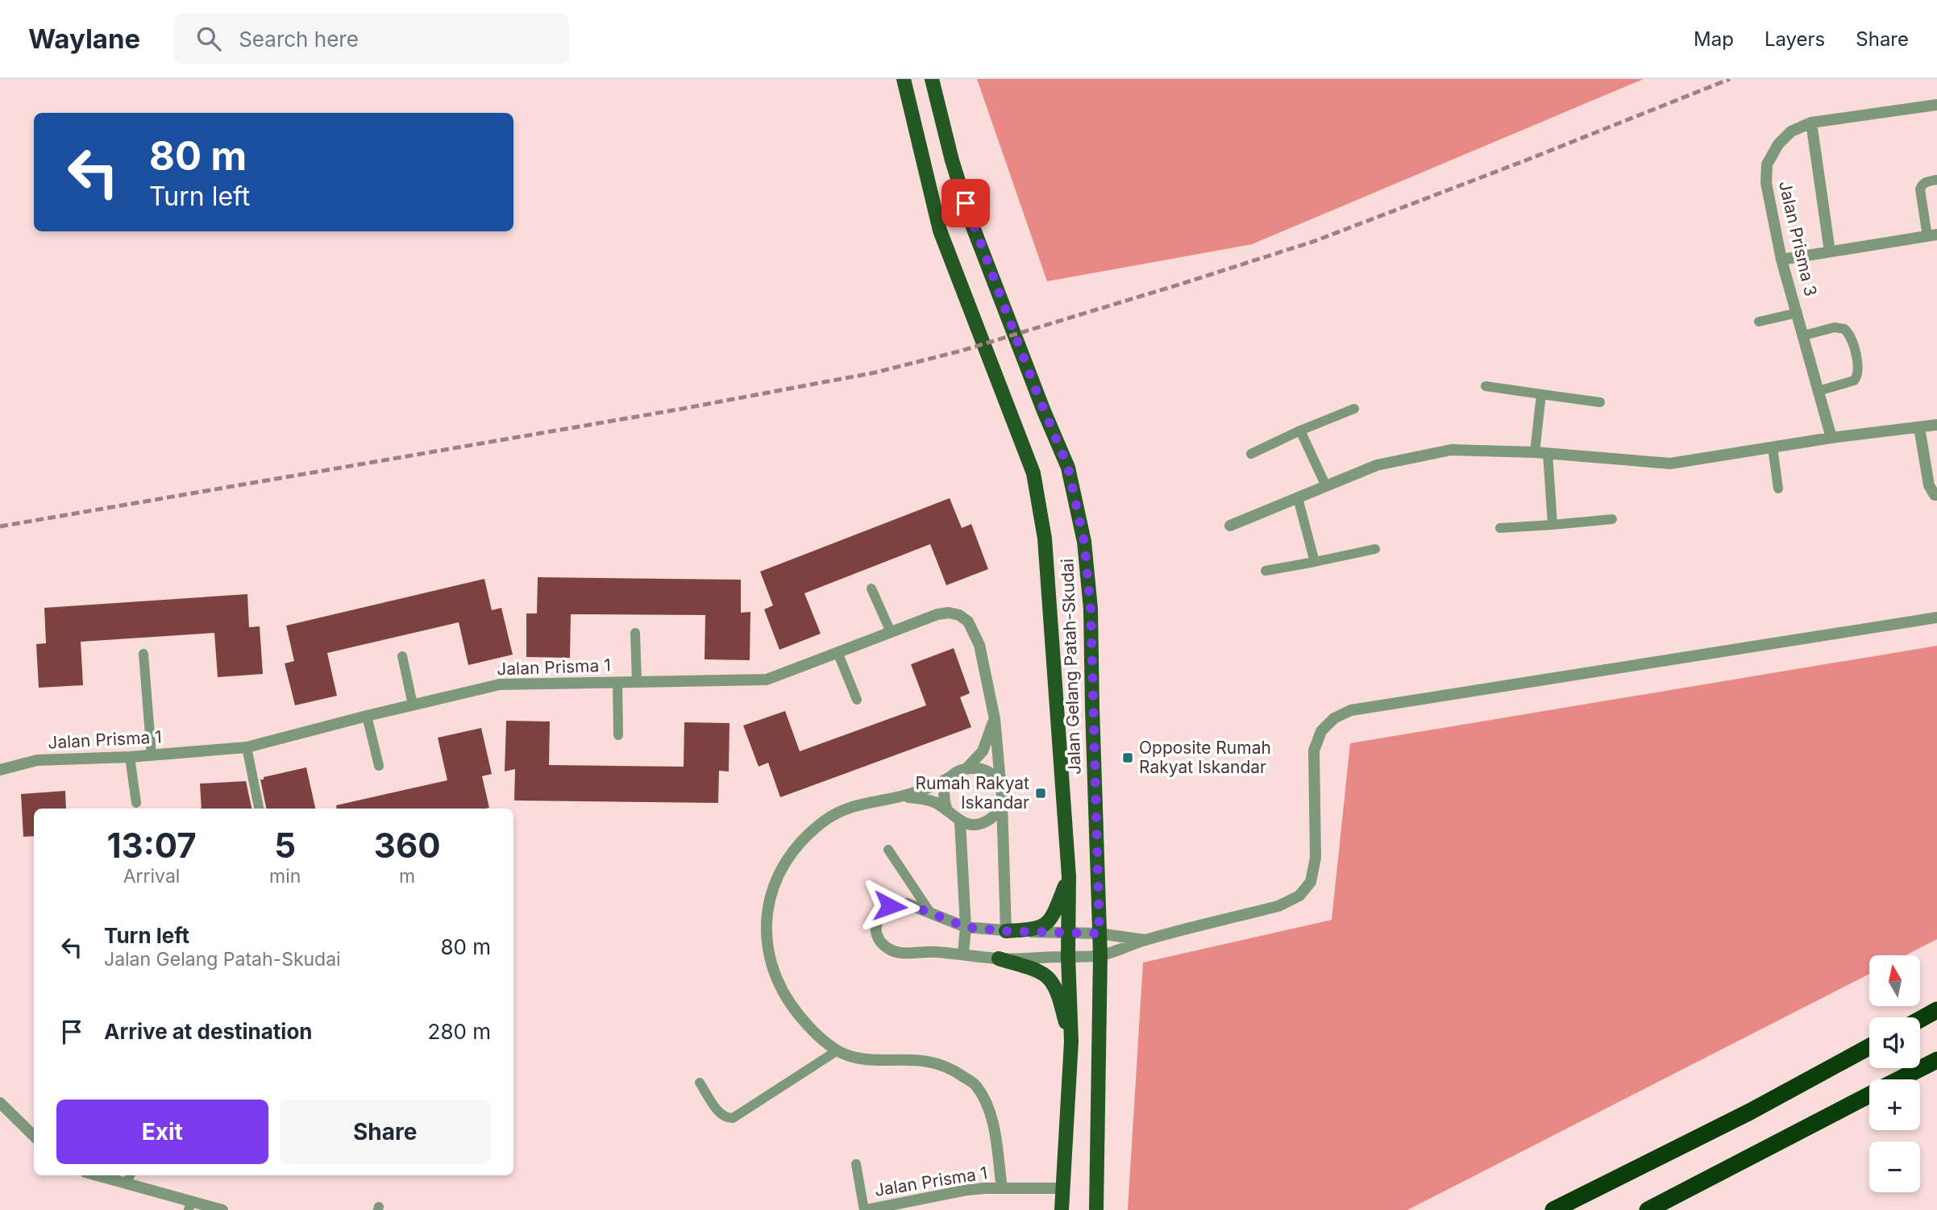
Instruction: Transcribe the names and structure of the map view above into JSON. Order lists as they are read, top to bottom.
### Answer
{
  "streets": {
    "main road": ["Jalan Gelang Patah-Skudai"],
    "street": ["Jalan Prisma 3", "Jalan Prisma 1"]
  },
  "crossings": [
    ["Jalan Gelang Patah-Skudai", "Jalan Prisma 1"]
  ],
  "places": {
    "transit": ["Opposite Rumah Rakyat Iskandar", "Rumah Rakyat Iskandar"]
  },
  "north": "top",
  "page": {
    "header": "Waylane",
    "search": "Search here",
    "nav": ["Map", "Layers", "Share"],
    "turn": ["80 m", "Turn left"],
    "eta": [
      "13:07",
      "Arrival",
      "5",
      "min",
      "360",
      "m"
    ],
    "list": [
      {
        "name": "Turn left",
        "note": "Jalan Gelang Patah-Skudai",
        "value": "80 m"
      },
      {
        "name": "Arrive at destination",
        "value": "280 m"
      }
    ],
    "map_buttons": ["+", "−"],
    "buttons": ["Exit", "Share"]
  }
}
